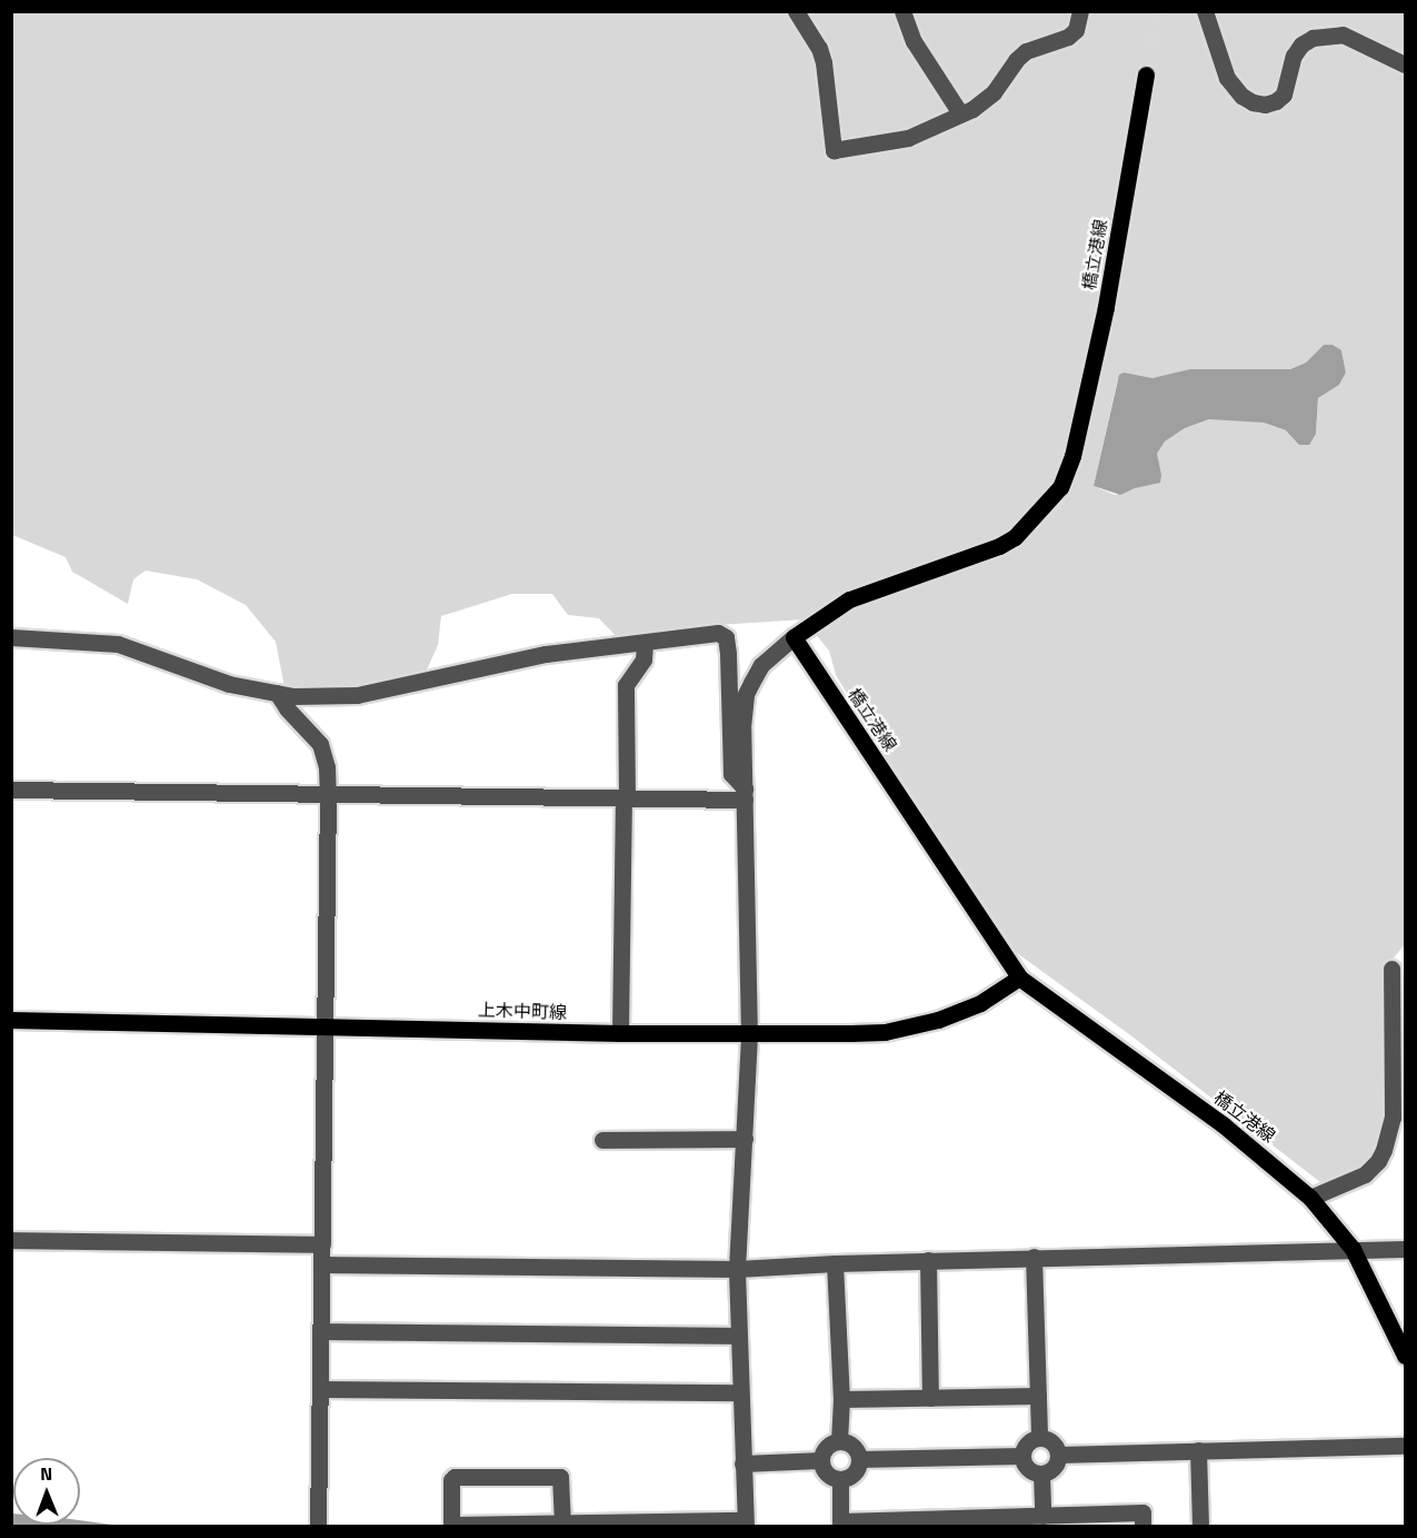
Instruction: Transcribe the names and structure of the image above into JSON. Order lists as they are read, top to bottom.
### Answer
{
  "streets": {
    "main road": ["橋立港線", "上木中町線"]
  },
  "crossings": [
    ["橋立港線", "上木中町線"]
  ],
  "north": "top"
}
